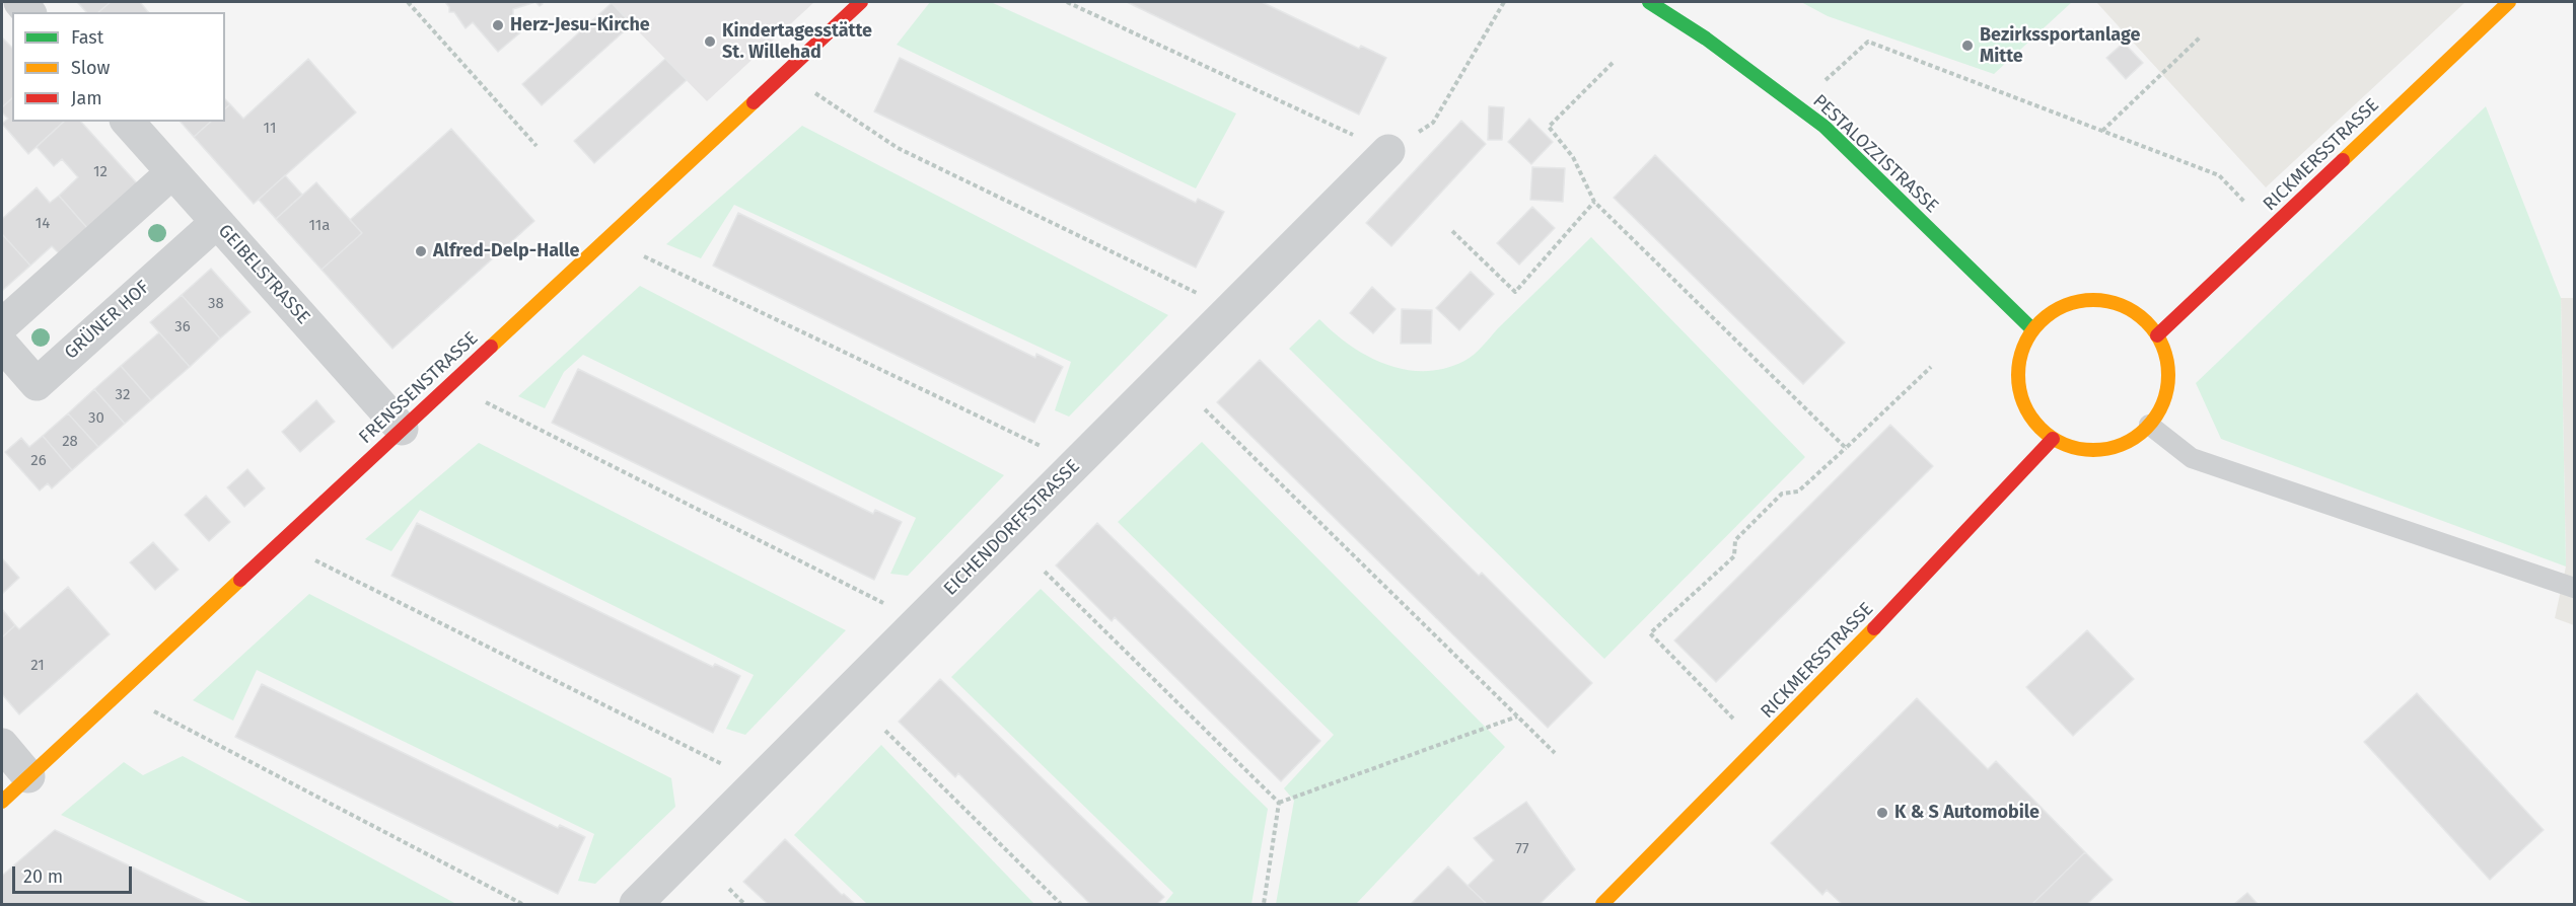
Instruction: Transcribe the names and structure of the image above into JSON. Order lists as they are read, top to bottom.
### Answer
{
  "streets": {
    "street": [
      "PESTALOZZISTRASSE",
      "RICKMERSSTRASSE",
      "GEIBELSTRASSE",
      "GRÜNER HOF",
      "FRENSSENSTRASSE",
      "EICHENDORFFSTRASSE"
    ]
  },
  "crossings": [
    ["PESTALOZZISTRASSE", "RICKMERSSTRASSE"],
    ["GEIBELSTRASSE", "GRÜNER HOF"],
    ["GEIBELSTRASSE", "FRENSSENSTRASSE"]
  ],
  "places": [
    "Herz-Jesu-Kirche",
    "Kindertagesstätte St. Willehad",
    "Bezirkssportanlage Mitte",
    "Alfred-Delp-Halle",
    "K & S Automobile"
  ],
  "house_numbers": [
    "11",
    "12",
    "14",
    "11a",
    "38",
    "36",
    "32",
    "30",
    "28",
    "26",
    "21",
    "77"
  ],
  "legend": ["Fast", "Slow", "Jam"],
  "scale_bar": "20 m"
}
